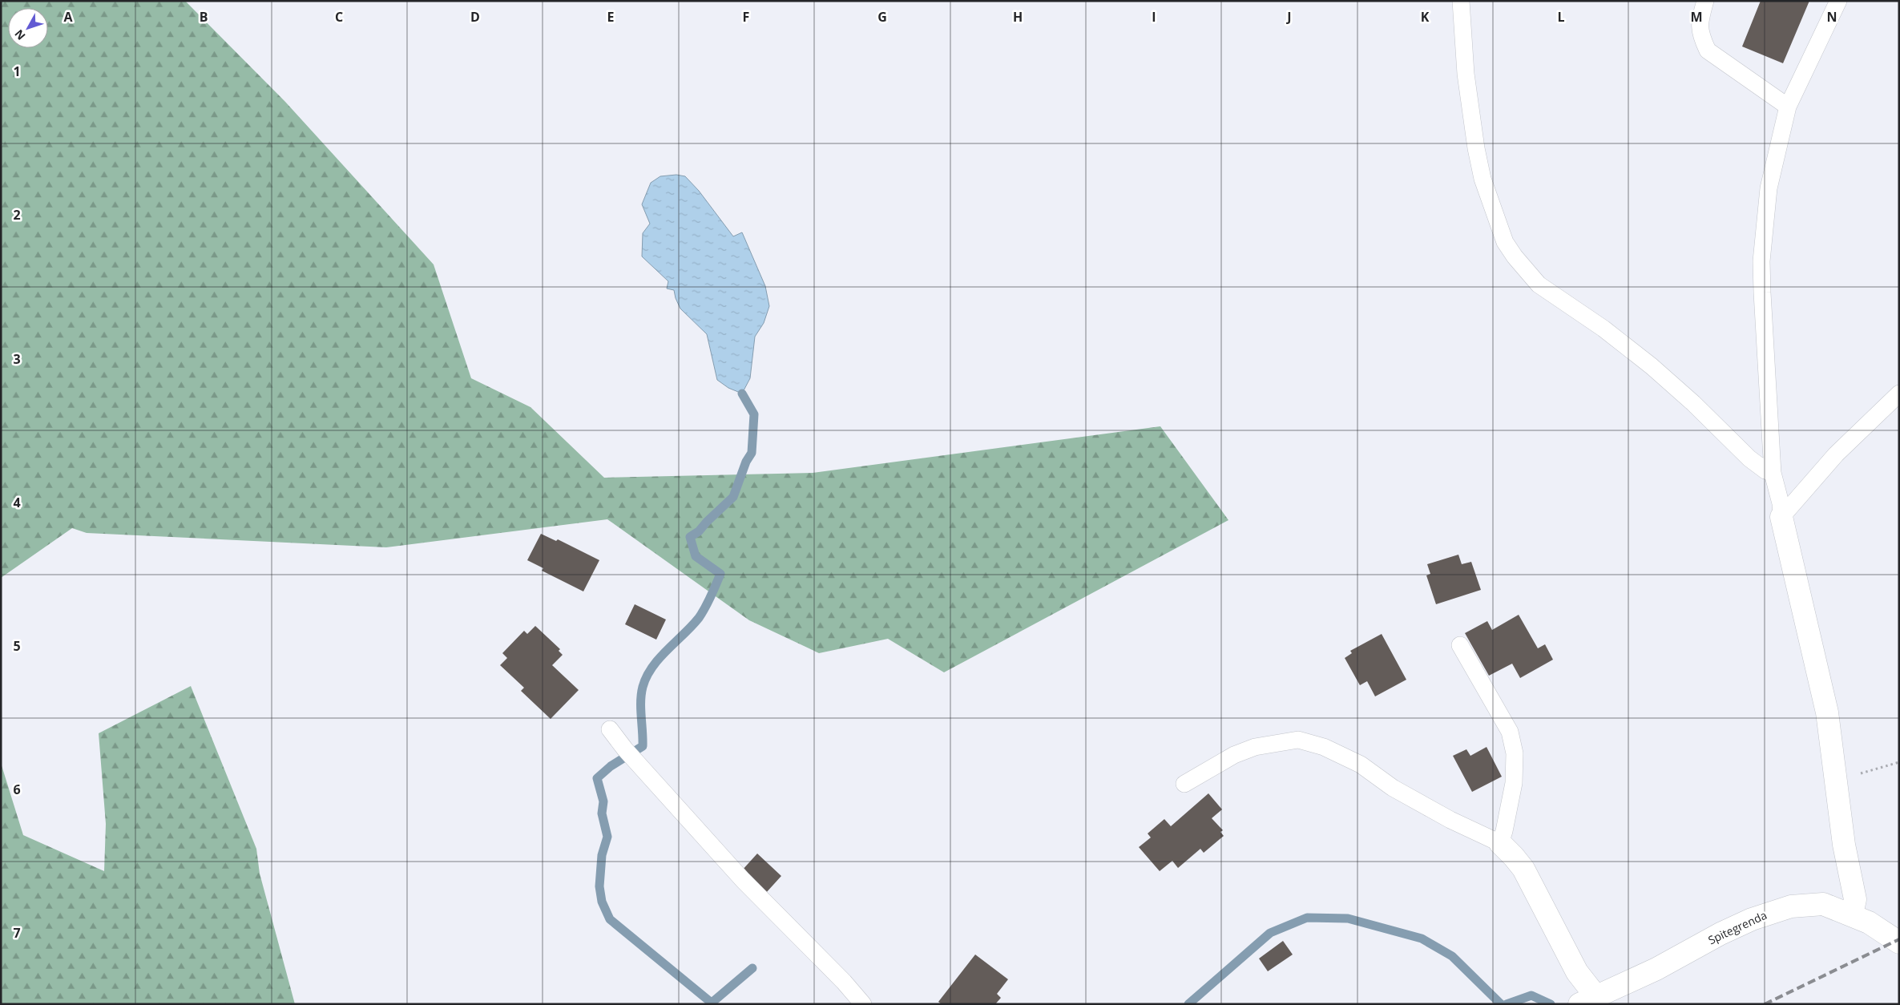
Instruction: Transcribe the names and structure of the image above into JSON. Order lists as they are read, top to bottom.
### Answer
{
  "streets": {
    "street": ["Spitegrenda"]
  },
  "north": "bottom left",
  "grid": {
    "columns": [
      "A",
      "B",
      "C",
      "D",
      "E",
      "F",
      "G",
      "H",
      "I",
      "J",
      "K",
      "L",
      "M",
      "N"
    ],
    "rows": [
      "1",
      "2",
      "3",
      "4",
      "5",
      "6",
      "7"
    ]
  }
}
